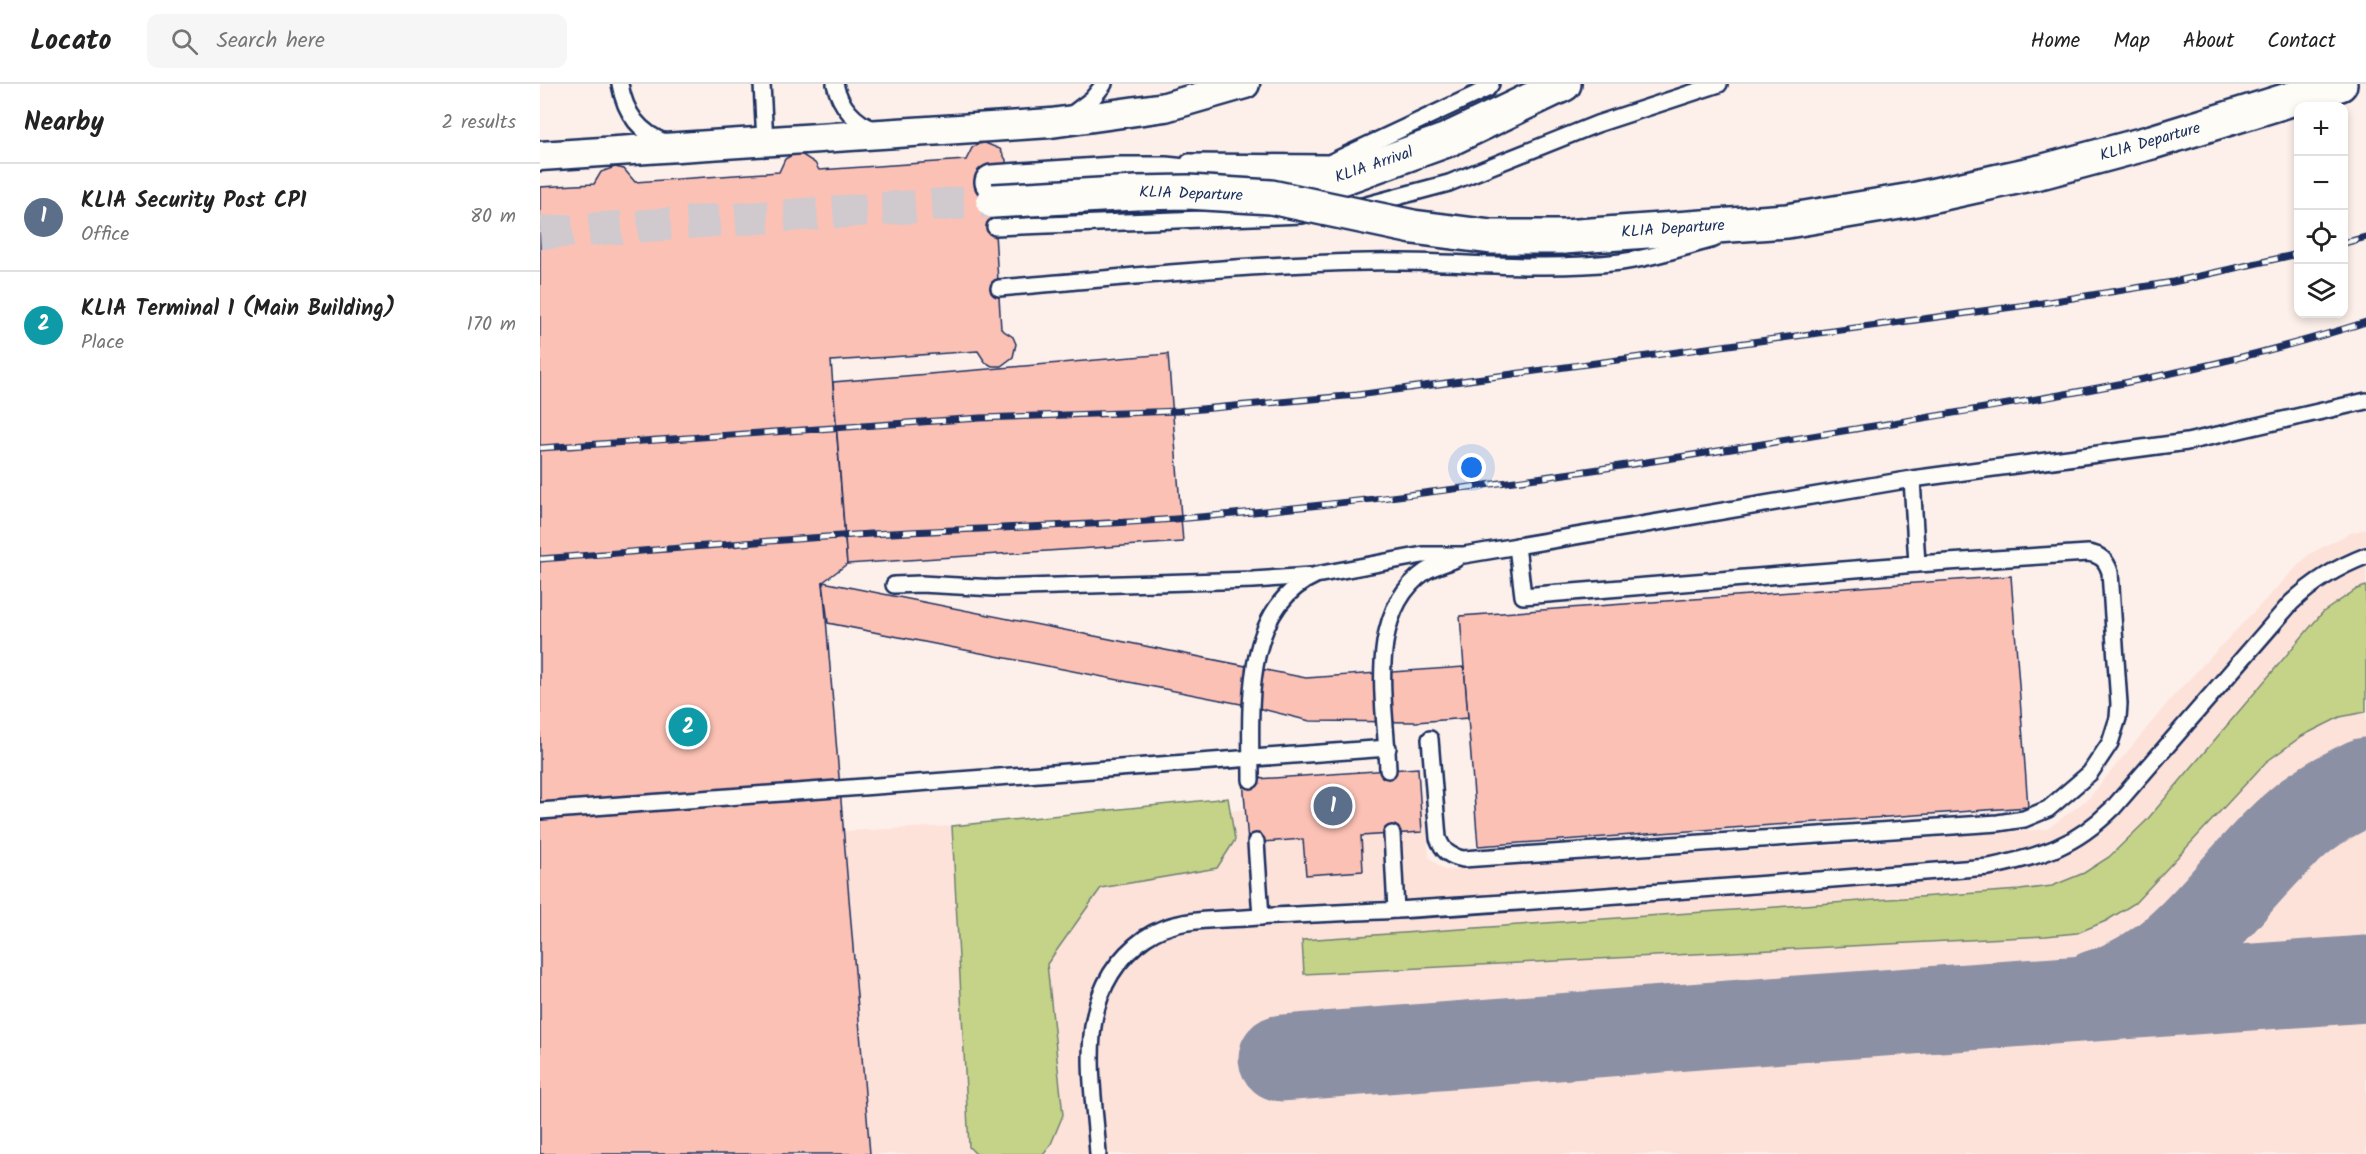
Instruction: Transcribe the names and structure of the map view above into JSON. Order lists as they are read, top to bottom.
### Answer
{
  "streets": {
    "main road": ["KLIA Departure", "KLIA Arrival"]
  },
  "crossings": [
    ["KLIA Departure", "KLIA Arrival"]
  ],
  "page": {
    "header": "Locato",
    "search": "Search here",
    "nav": [
      "Home",
      "Map",
      "About",
      "Contact"
    ],
    "heading": ["Nearby", "2 results"],
    "map_buttons": ["+", "−"],
    "list": [
      {
        "mark": "1",
        "name": "KLIA Security Post CP1",
        "note": "Office",
        "value": "80 m"
      },
      {
        "mark": "2",
        "name": "KLIA Terminal 1 (Main Building)",
        "note": "Place",
        "value": "170 m"
      }
    ],
    "pins": ["2", "1"]
  }
}
